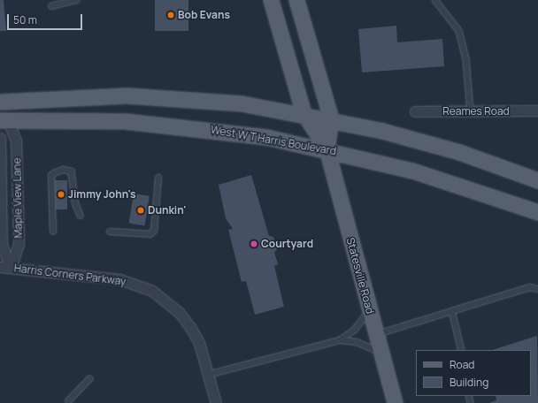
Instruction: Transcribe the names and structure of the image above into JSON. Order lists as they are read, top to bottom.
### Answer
{
  "streets": {
    "main road": ["West W T Harris Boulevard", "Statesville Road"],
    "street": ["Reames Road", "Maple View Lane", "Harris Corners Parkway"]
  },
  "crossings": [
    ["West W T Harris Boulevard", "Maple View Lane"],
    ["West W T Harris Boulevard", "Statesville Road"],
    ["Maple View Lane", "Harris Corners Parkway"]
  ],
  "places": [
    "Bob Evans",
    "Jimmy John's",
    "Dunkin'",
    "Courtyard"
  ],
  "legend": ["Road", "Building"],
  "scale_bar": "50 m"
}
